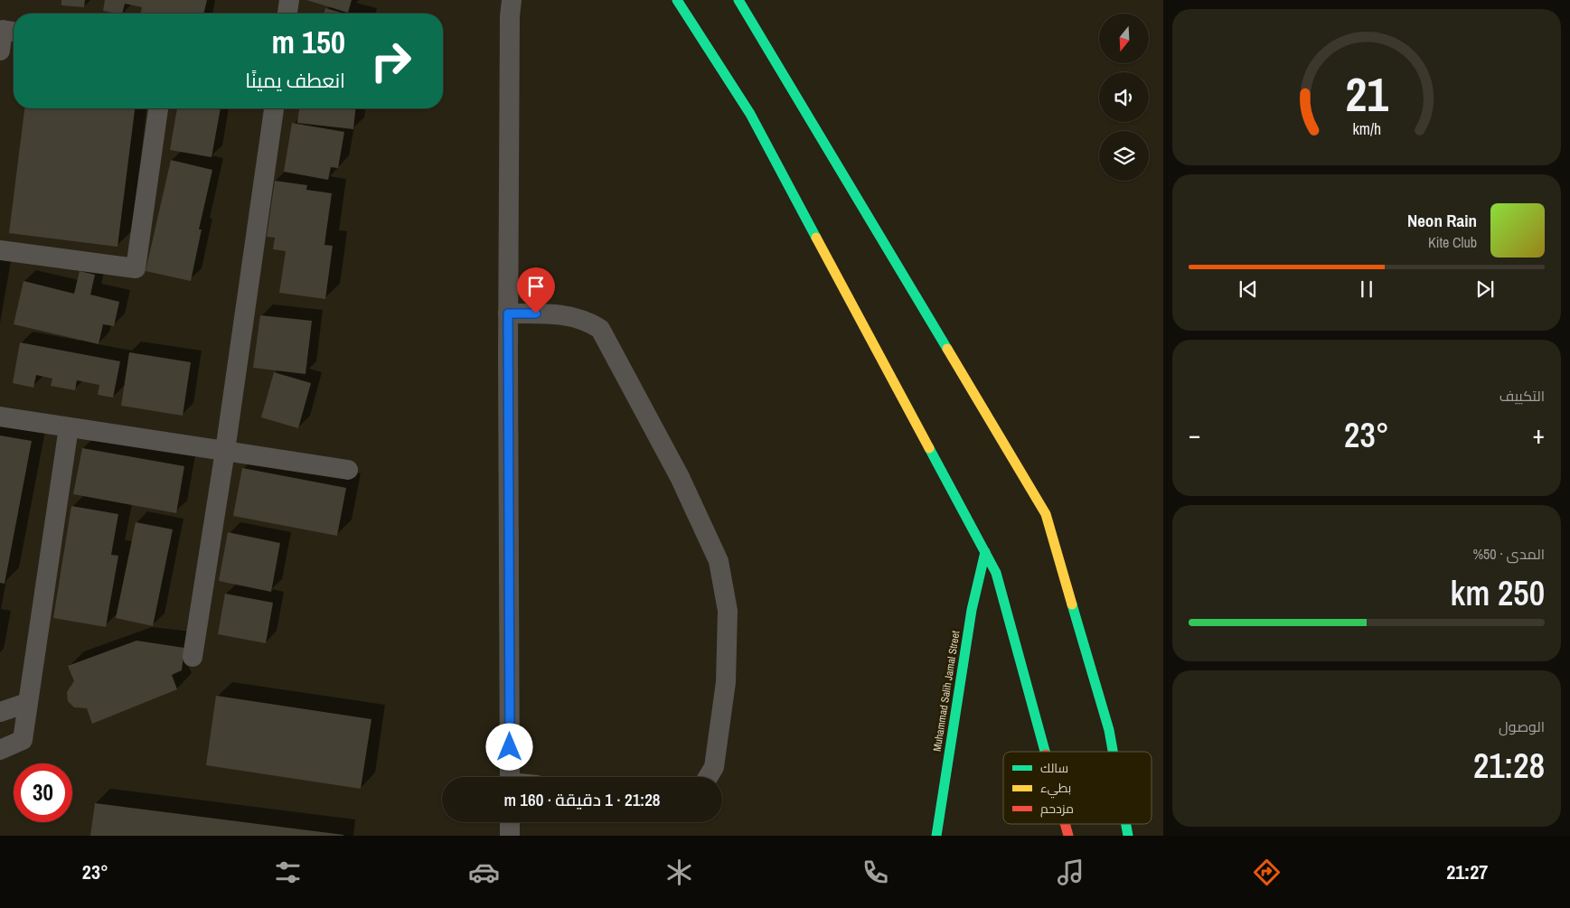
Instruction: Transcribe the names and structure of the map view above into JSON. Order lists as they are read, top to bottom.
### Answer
{
  "streets": {
    "main road": ["Muhammad Salih Jamal Street"]
  },
  "legend": ["سالك", "بطيء", "مزدحم"],
  "north": "bottom",
  "page": {
    "turn": ["150 m", "انعطف يمينًا"],
    "song": ["Neon Rain", "Kite Club"],
    "tile": [
      "التكييف",
      ["المدى · 50%", "250 km"],
      ["الوصول", "21:28"]
    ],
    "heat": ["−", "23°", "+"],
    "limit": "30",
    "trip": "21:28 · 1 دقيقة · 160 m",
    "tabs": ["21:27", "23°"],
    "gauge": ["21", "km/h"]
  }
}
